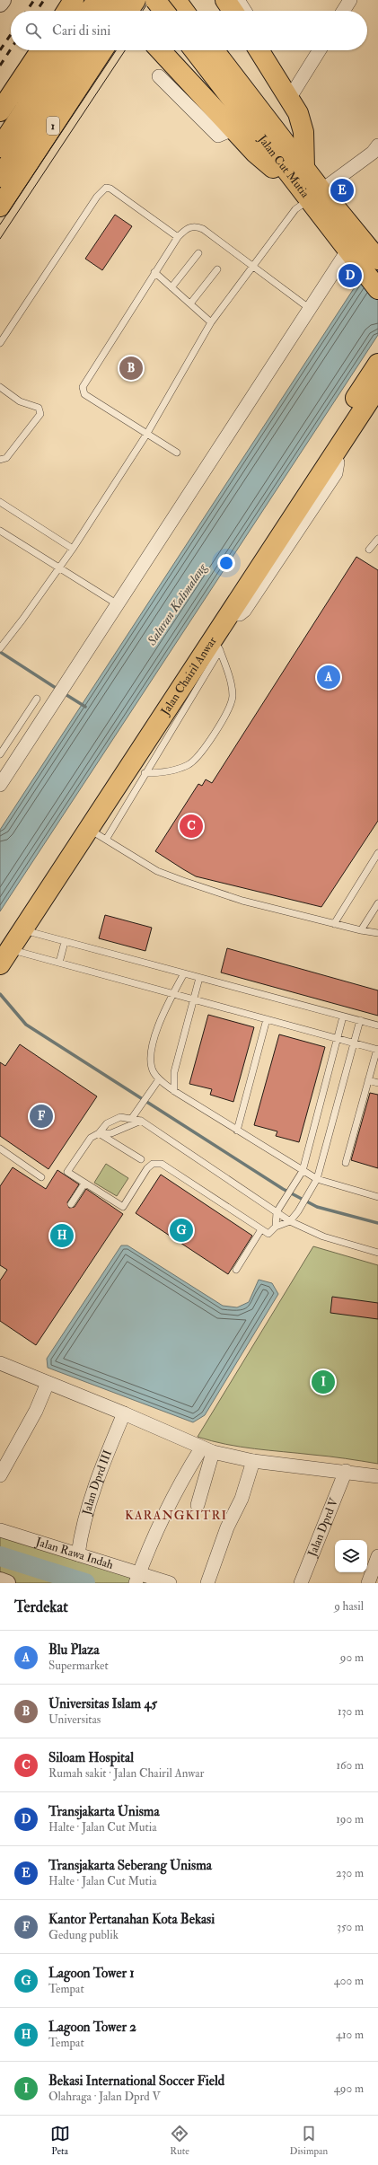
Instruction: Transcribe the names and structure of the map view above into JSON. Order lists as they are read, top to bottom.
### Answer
{
  "streets": {
    "main road": ["1", "Jalan Cut Mutia", "Jalan Chairil Anwar"],
    "street": ["Jalan Dprd III", "Jalan Dprd V", "Jalan Rawa Indah"]
  },
  "crossings": [
    ["Jalan Dprd III", "Jalan Rawa Indah"]
  ],
  "districts": ["KARANGKITRI"],
  "water": ["Saluran Kalimalang"],
  "page": {
    "search": "Cari di sini",
    "pins": [
      "E",
      "D",
      "B",
      "A",
      "C",
      "F",
      "G",
      "H",
      "I"
    ],
    "heading": ["Terdekat", "9 hasil"],
    "list": [
      {
        "mark": "A",
        "name": "Blu Plaza",
        "note": "Supermarket",
        "value": "90 m"
      },
      {
        "mark": "B",
        "name": "Universitas Islam 45",
        "note": "Universitas",
        "value": "130 m"
      },
      {
        "mark": "C",
        "name": "Siloam Hospital",
        "note": "Rumah sakit · Jalan Chairil Anwar",
        "value": "160 m"
      },
      {
        "mark": "D",
        "name": "Transjakarta Unisma",
        "note": "Halte · Jalan Cut Mutia",
        "value": "190 m"
      },
      {
        "mark": "E",
        "name": "Transjakarta Seberang Unisma",
        "note": "Halte · Jalan Cut Mutia",
        "value": "230 m"
      },
      {
        "mark": "F",
        "name": "Kantor Pertanahan Kota Bekasi",
        "note": "Gedung publik",
        "value": "350 m"
      },
      {
        "mark": "G",
        "name": "Lagoon Tower 1",
        "note": "Tempat",
        "value": "400 m"
      },
      {
        "mark": "H",
        "name": "Lagoon Tower 2",
        "note": "Tempat",
        "value": "410 m"
      },
      {
        "mark": "I",
        "name": "Bekasi International Soccer Field",
        "note": "Olahraga · Jalan Dprd V",
        "value": "490 m"
      }
    ],
    "nav": ["Peta", "Rute", "Disimpan"]
  }
}
